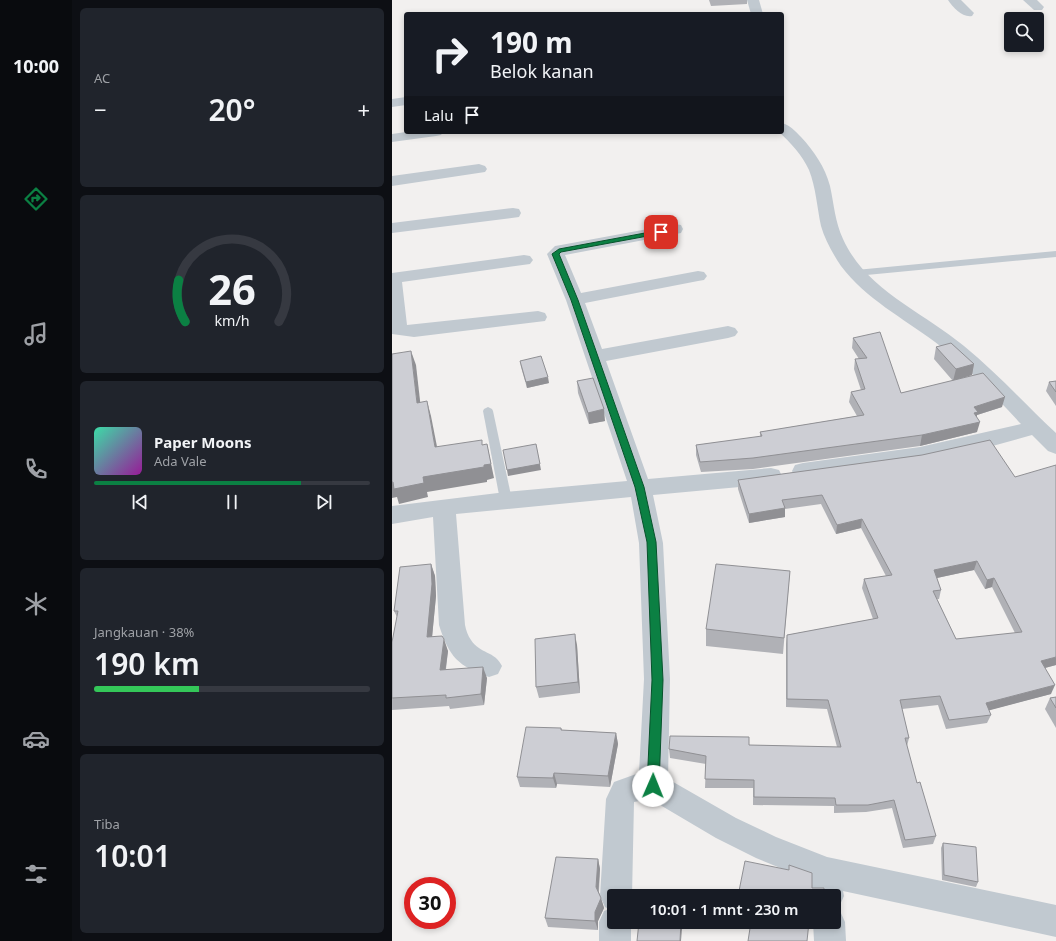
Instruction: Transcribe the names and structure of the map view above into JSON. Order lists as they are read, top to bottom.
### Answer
{
  "page": {
    "tabs": "10:00",
    "tile": [
      "AC",
      ["Jangkauan · 38%", "190 km"],
      ["Tiba", "10:01"]
    ],
    "turn": ["190 m", "Belok kanan"],
    "heat": ["−", "20°", "+"],
    "then": "Lalu",
    "song": ["Paper Moons", "Ada Vale"],
    "limit": "30",
    "trip": "10:01 · 1 mnt · 230 m",
    "gauge": ["26", "km/h"]
  }
}
